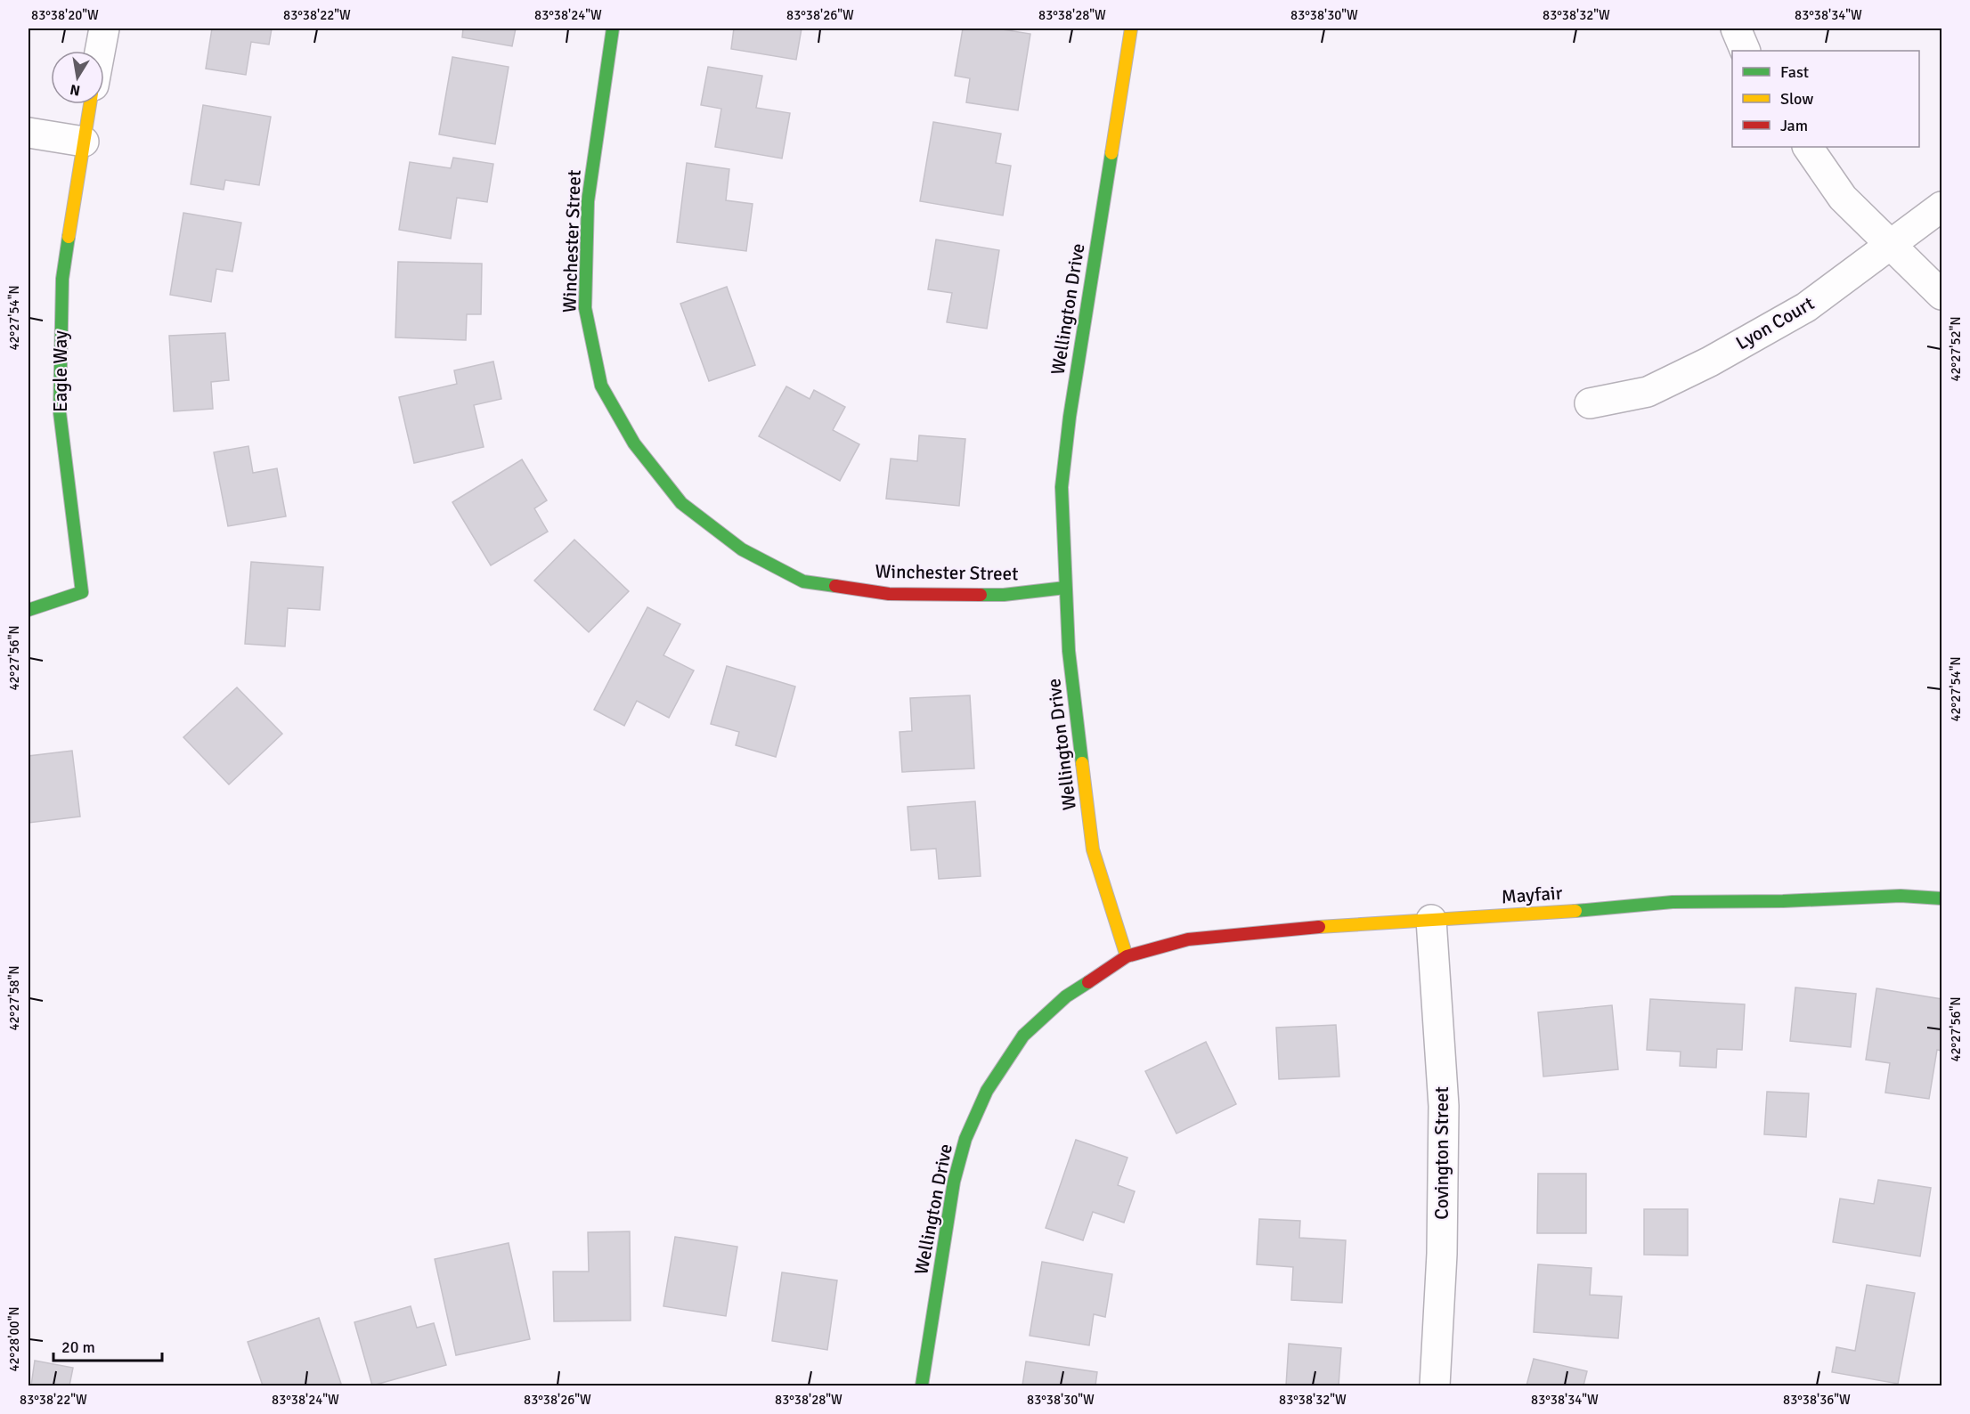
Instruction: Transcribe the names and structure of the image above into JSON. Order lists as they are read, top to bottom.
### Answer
{
  "streets": {
    "street": [
      "Winchester Street",
      "Wellington Drive",
      "Lyon Court",
      "Eagle Way",
      "Mayfair",
      "Covington Street"
    ]
  },
  "crossings": [
    ["Winchester Street", "Wellington Drive"],
    ["Wellington Drive", "Mayfair"],
    ["Mayfair", "Covington Street"]
  ],
  "legend": ["Fast", "Slow", "Jam"],
  "scale_bar": "20 m",
  "north": "bottom",
  "coordinates": [
    "83°38'20\"W",
    "83°38'22\"W",
    "83°38'24\"W",
    "83°38'26\"W",
    "83°38'28\"W",
    "83°38'30\"W",
    "83°38'32\"W",
    "83°38'34\"W",
    "42°27'54\"N",
    "42°27'52\"N",
    "42°27'56\"N",
    "42°27'58\"N",
    "42°28'00\"N",
    "83°38'36\"W"
  ]
}
